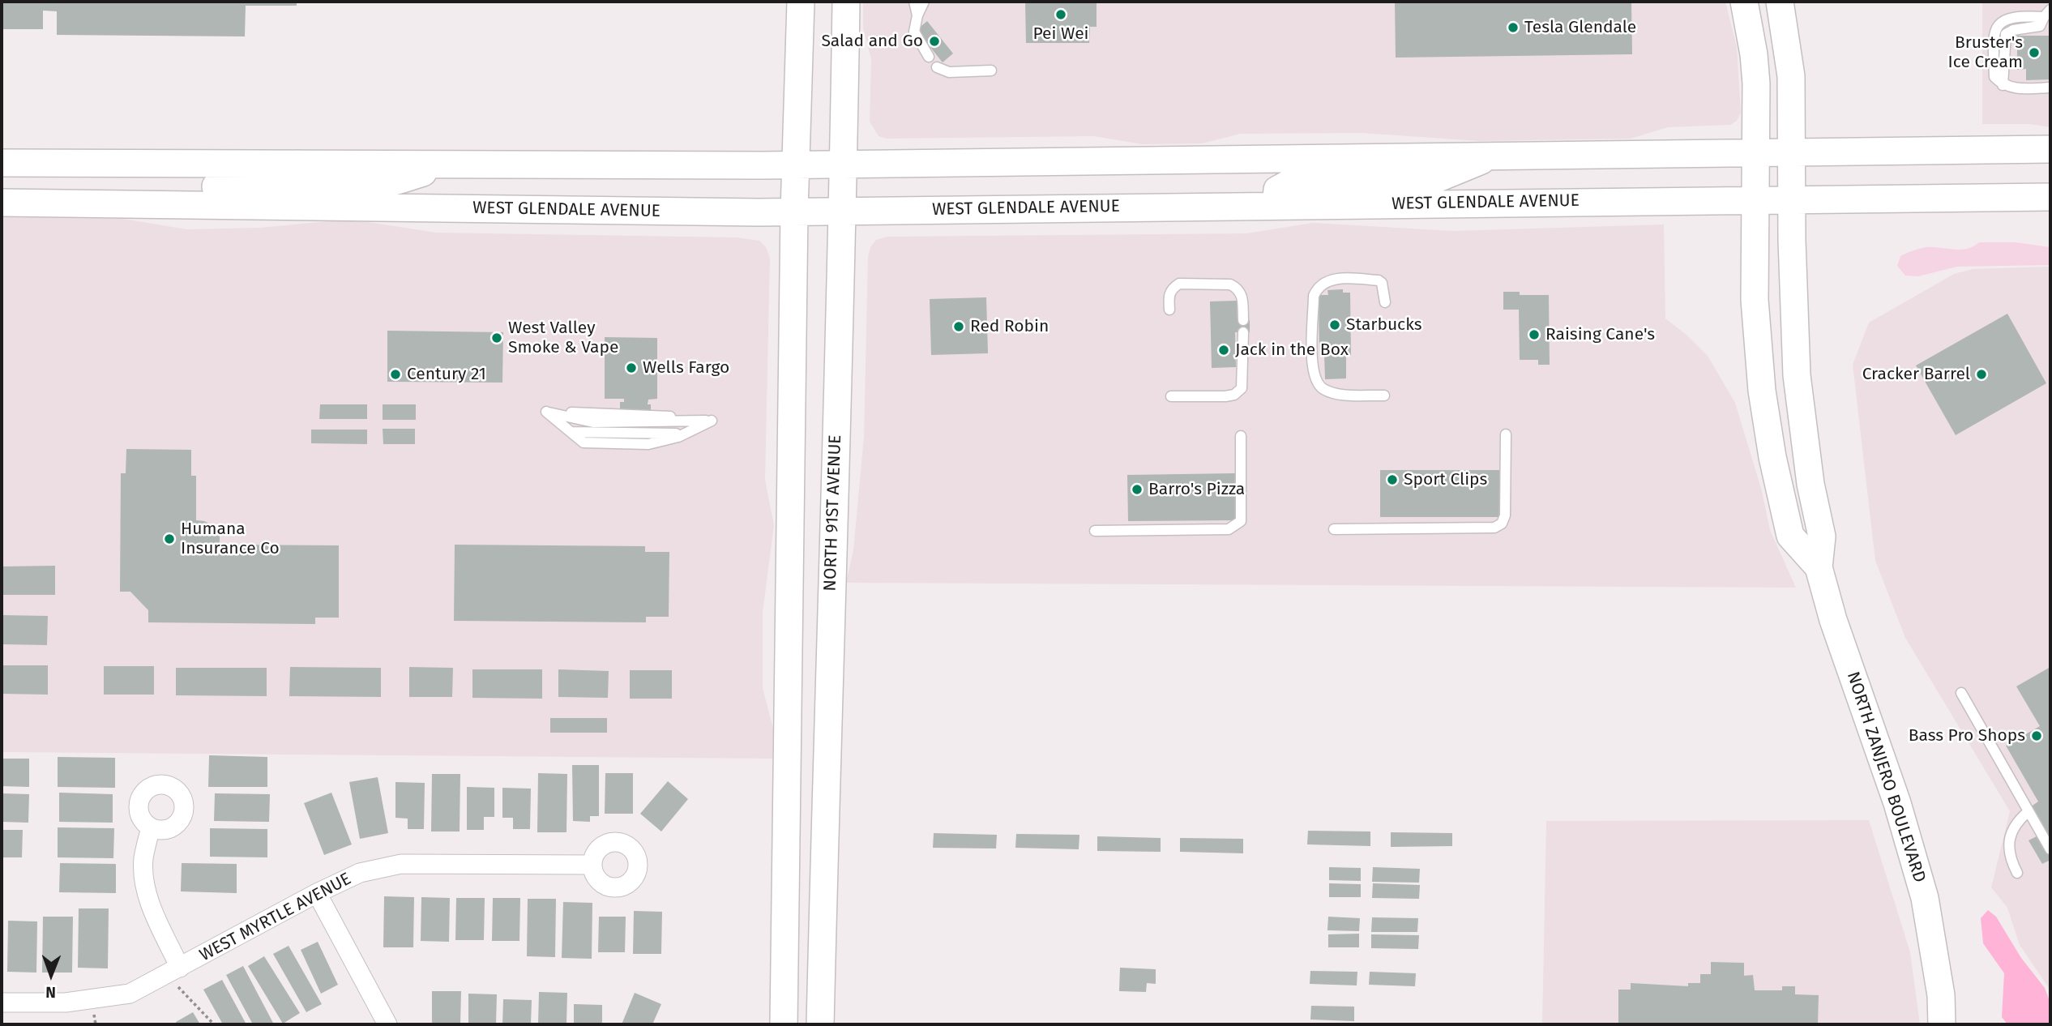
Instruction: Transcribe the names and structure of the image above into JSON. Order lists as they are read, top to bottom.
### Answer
{
  "streets": {
    "main road": ["WEST GLENDALE AVENUE", "NORTH 91ST AVENUE", "NORTH ZANJERO BOULEVARD"],
    "street": ["WEST MYRTLE AVENUE"]
  },
  "crossings": [
    ["WEST GLENDALE AVENUE", "NORTH 91ST AVENUE"],
    ["WEST GLENDALE AVENUE", "NORTH ZANJERO BOULEVARD"]
  ],
  "places": [
    "Pei Wei",
    "Tesla Glendale",
    "Salad and Go",
    "Bruster's Ice Cream",
    "Starbucks",
    "Red Robin",
    "Raising Cane's",
    "West Valley Smoke & Vape",
    "Jack in the Box",
    "Wells Fargo",
    "Century 21",
    "Cracker Barrel",
    "Sport Clips",
    "Barro's Pizza",
    "Humana Insurance Co",
    "Bass Pro Shops"
  ],
  "north": "bottom"
}
